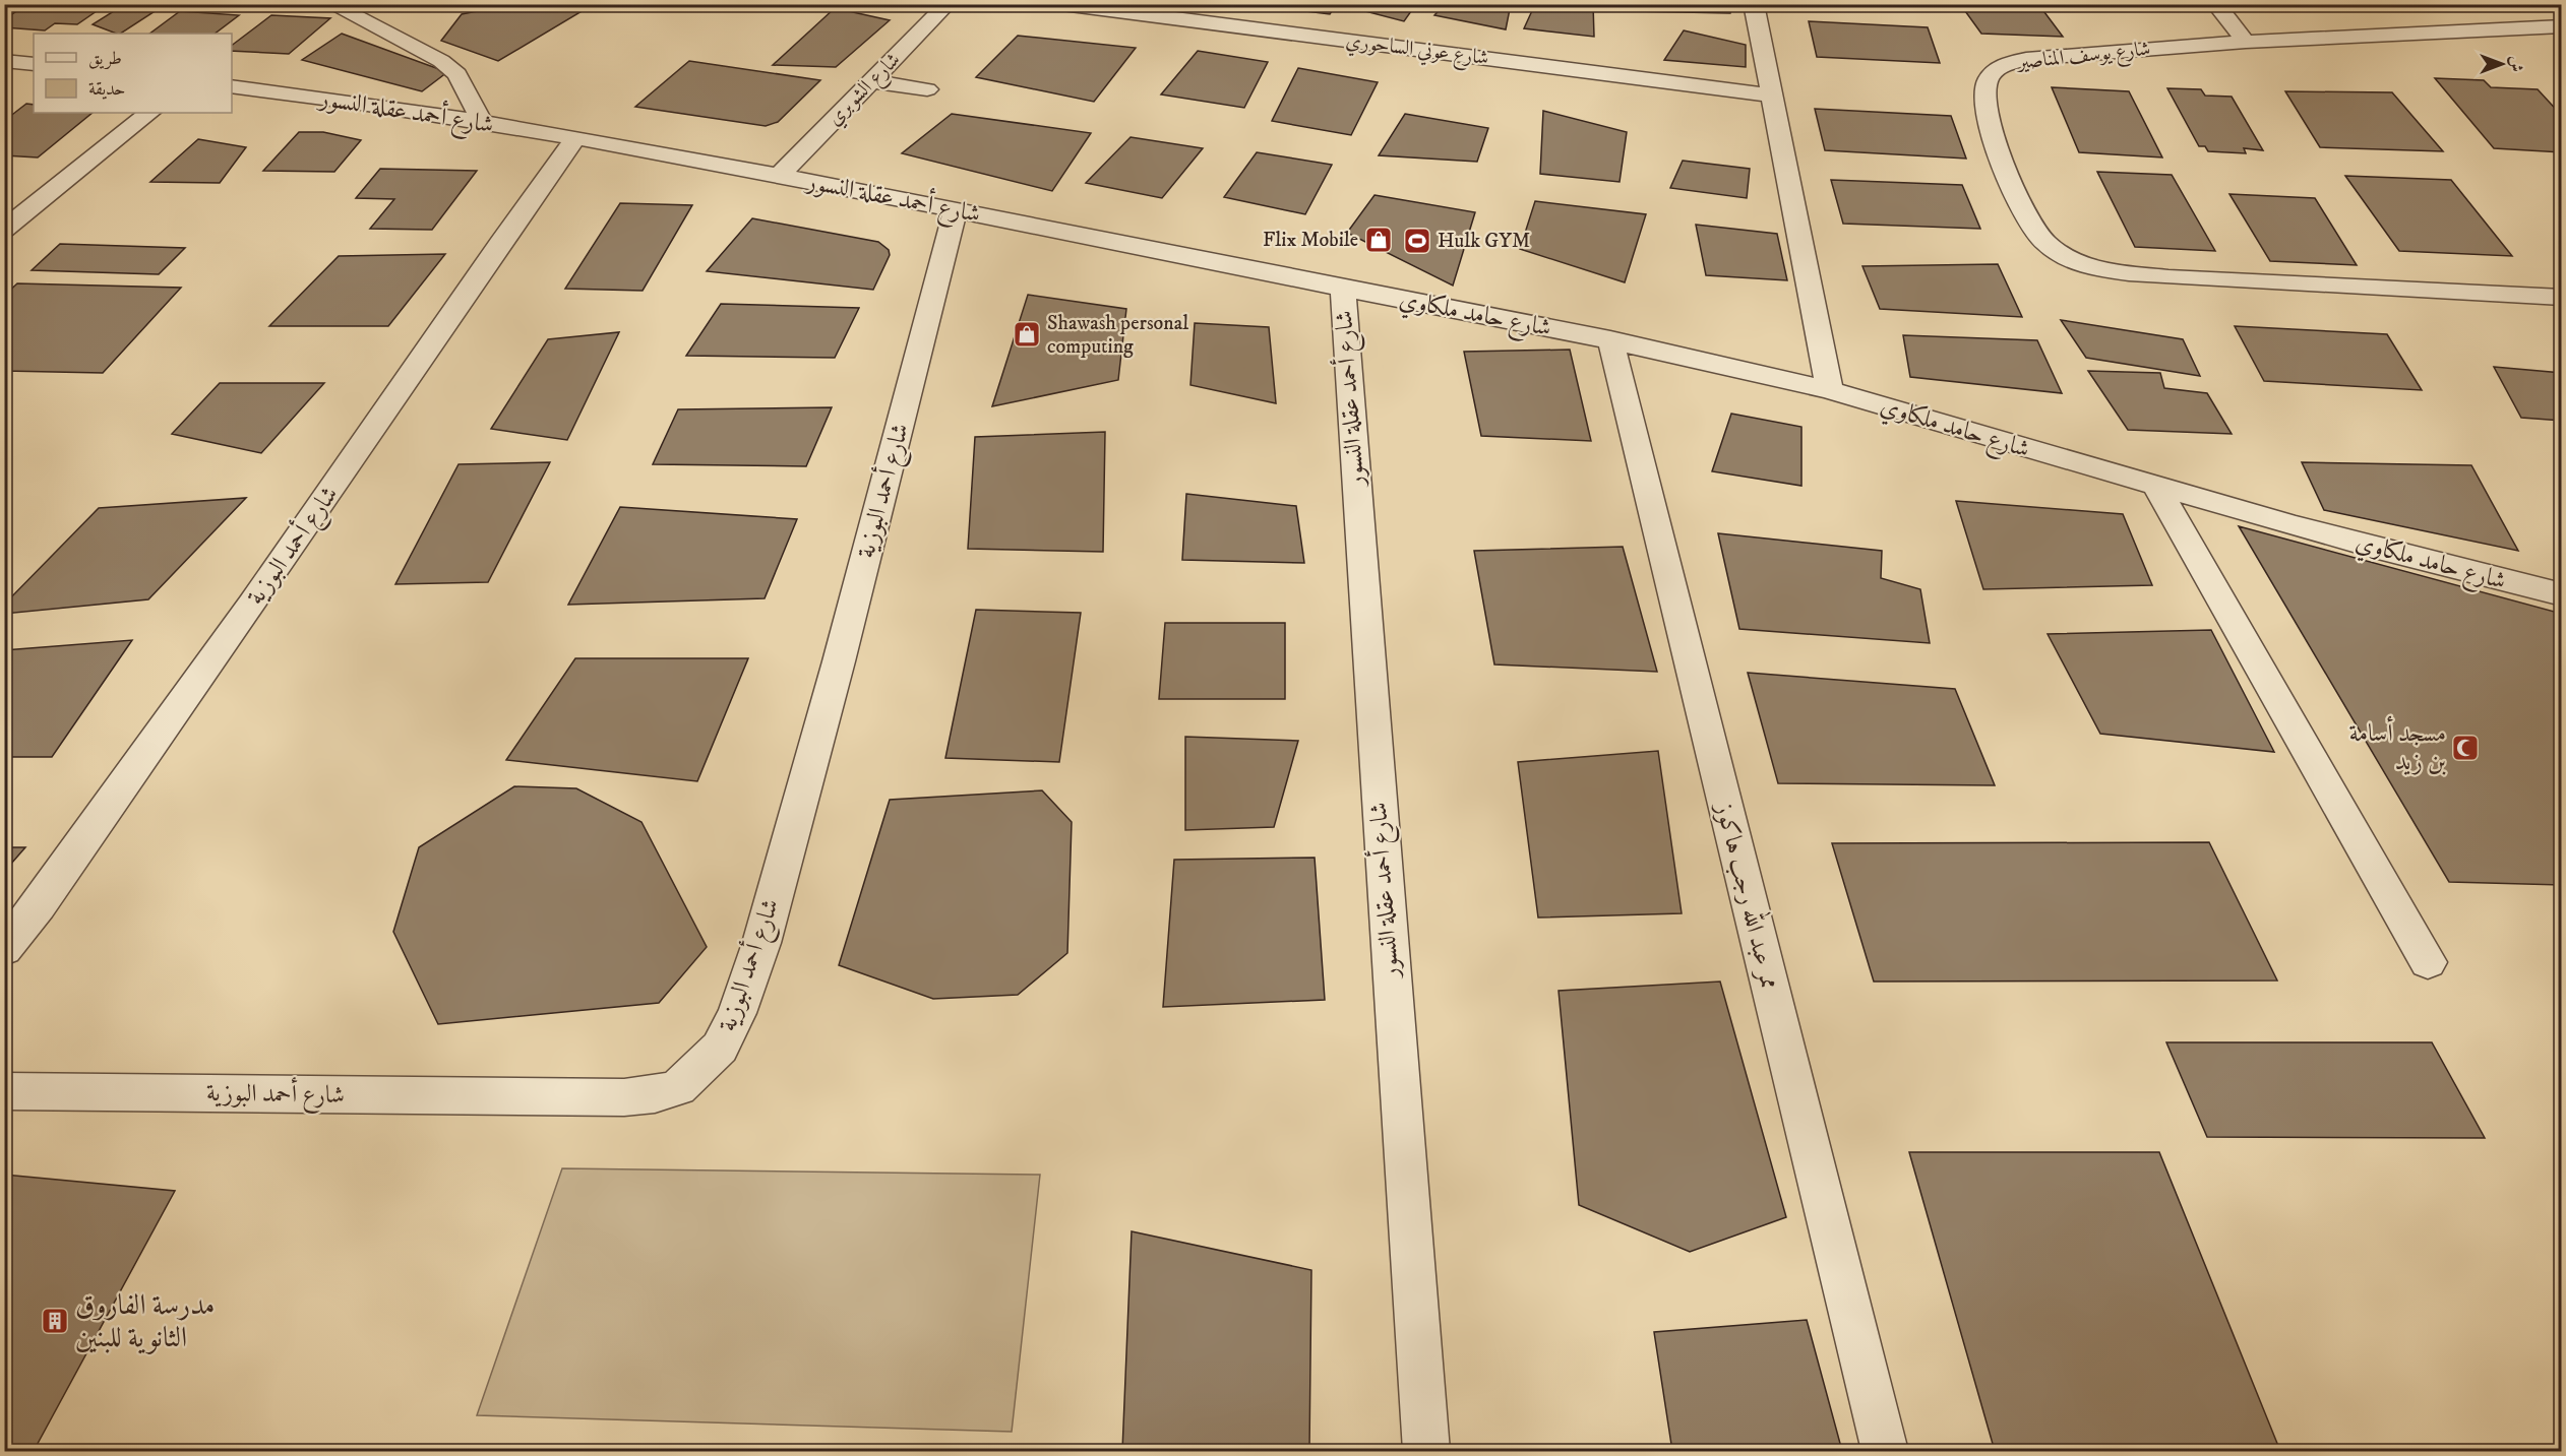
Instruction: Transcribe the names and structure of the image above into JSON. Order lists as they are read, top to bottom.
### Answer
{
  "streets": {
    "street": [
      "شارع عوني الساحوري",
      "شارع يوسف المناصير",
      "شارع الشوبري",
      "شارع أحمد عقلة النسور",
      "شارع حامد ملكاوي",
      "شارع أحمد البوزية",
      "ممر عبد الله رجب هاكوز"
    ]
  },
  "crossings": [
    ["شارع الشوبري", "شارع أحمد عقلة النسور"],
    ["شارع أحمد عقلة النسور", "شارع حامد ملكاوي"],
    ["شارع أحمد عقلة النسور", "شارع أحمد البوزية"],
    ["شارع حامد ملكاوي", "ممر عبد الله رجب هاكوز"]
  ],
  "places": {
    "shop": ["Flix Mobile", "Shawash personal computing"],
    "sports": ["Hulk GYM"],
    "mosque": ["مسجد أسامة بن زيد"],
    "building": ["مدرسة الفاروق الثانوية للبنين"]
  },
  "legend": ["طريق", "حديقة"],
  "north": "right"
}
